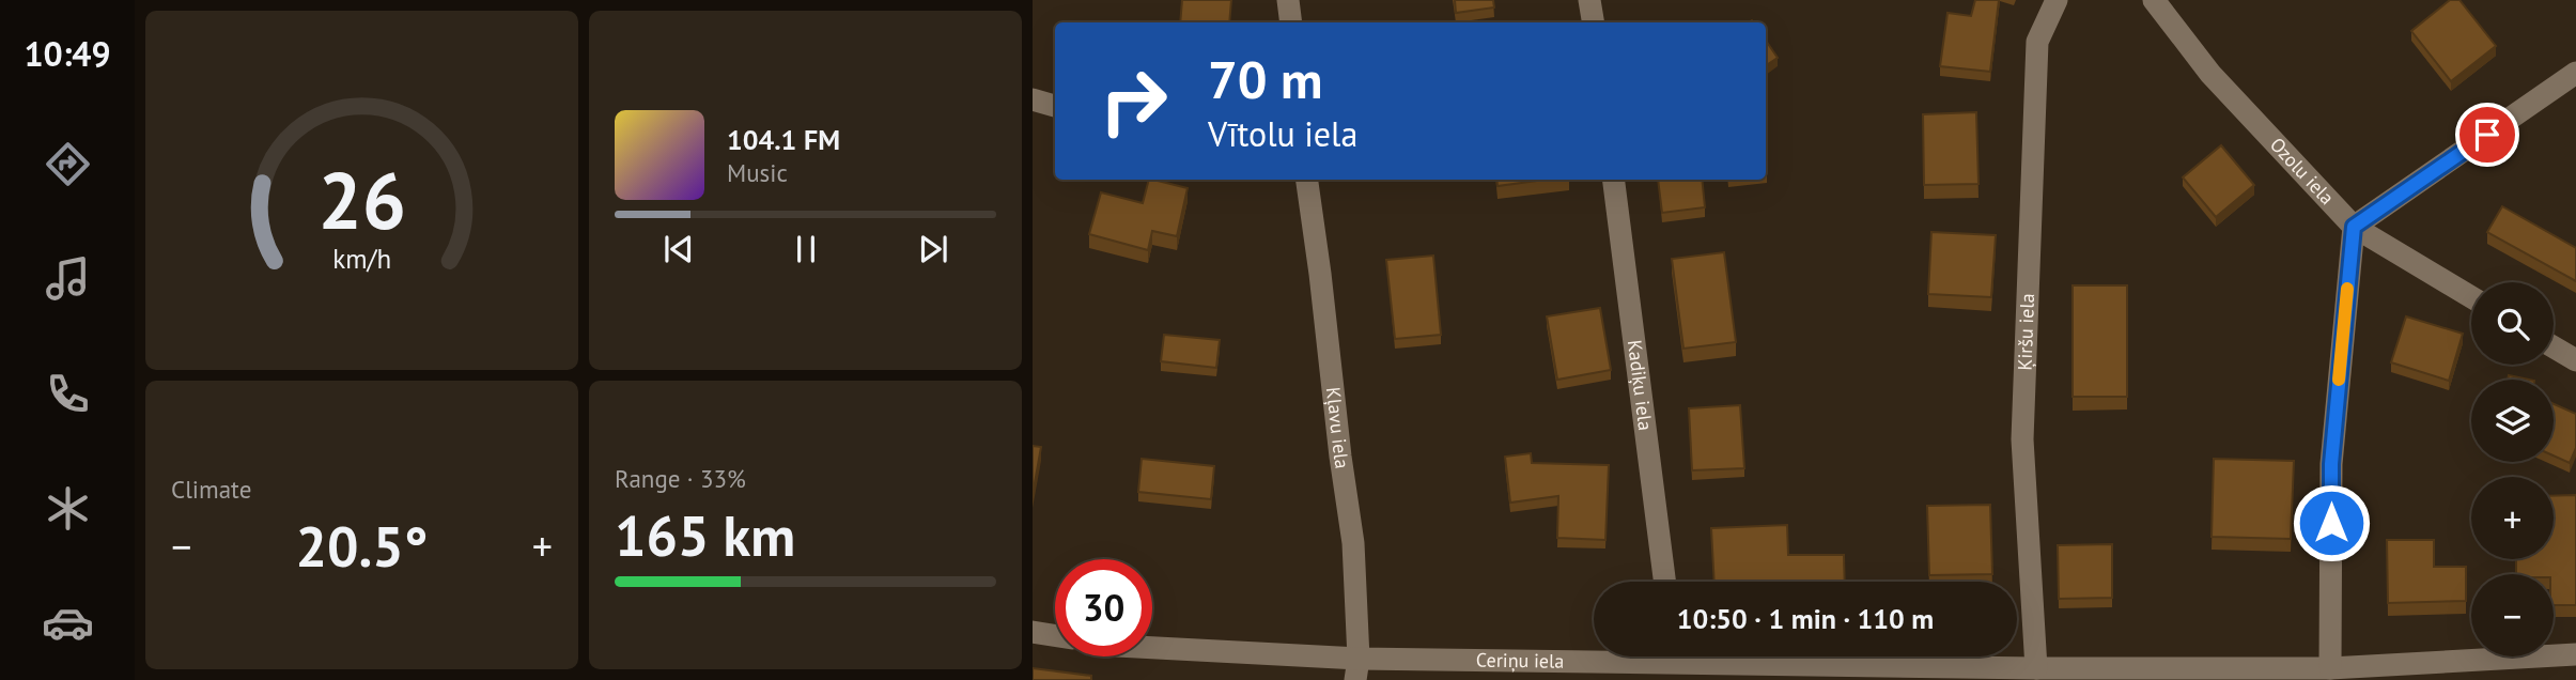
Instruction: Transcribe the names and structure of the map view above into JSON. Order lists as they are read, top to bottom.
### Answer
{
  "streets": {
    "street": [
      "Ozolu iela",
      "Ķiršu iela",
      "Kadiķu iela",
      "Kļavu iela",
      "Ceriņu iela"
    ]
  },
  "crossings": [
    ["Ķiršu iela", "Ceriņu iela"],
    ["Kļavu iela", "Ceriņu iela"]
  ],
  "page": {
    "tabs": "10:49",
    "turn": ["70 m", "Vītolu iela"],
    "song": ["104.1 FM", "Music"],
    "map_buttons": ["+", "−"],
    "tile": [
      "Climate",
      ["Range · 33%", "165 km"]
    ],
    "heat": ["−", "20.5°", "+"],
    "limit": "30",
    "trip": "10:50 · 1 min · 110 m",
    "gauge": ["26", "km/h"]
  }
}
